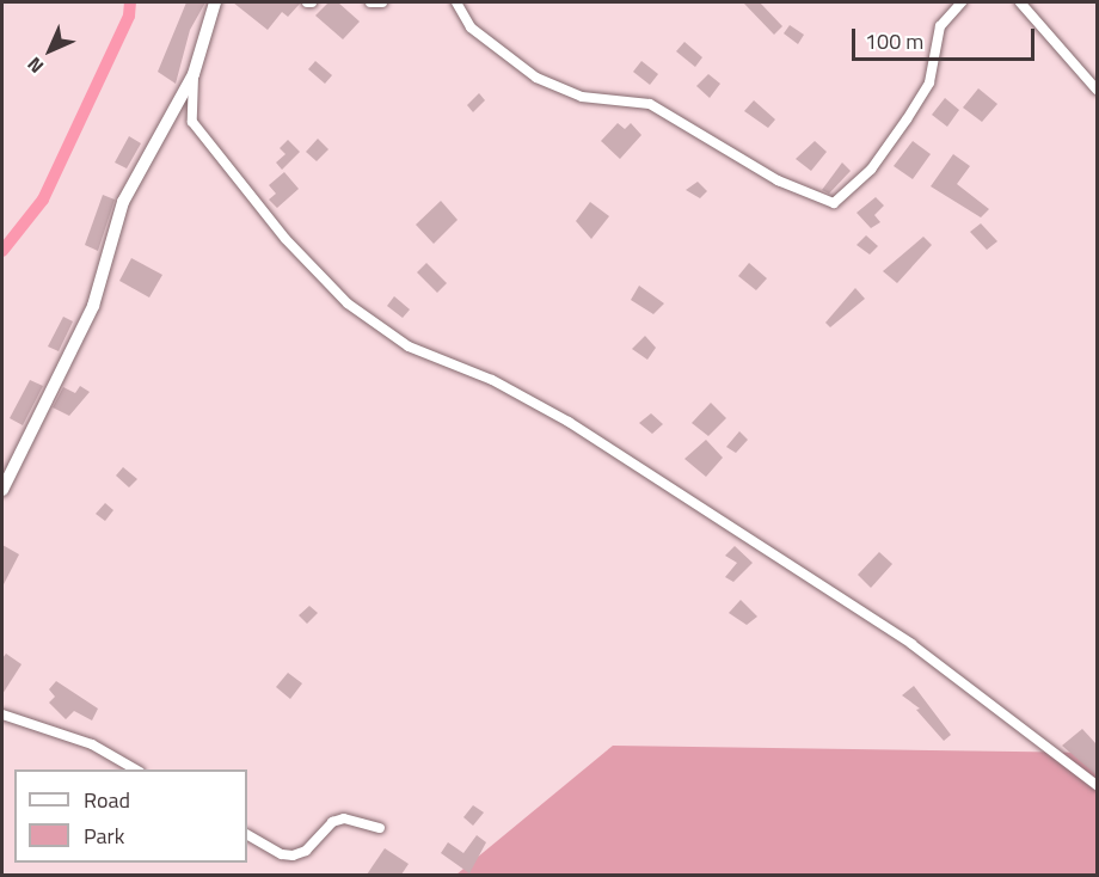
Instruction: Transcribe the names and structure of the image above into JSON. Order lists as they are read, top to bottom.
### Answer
{
  "legend": ["Road", "Park"],
  "scale_bar": "100 m",
  "north": "bottom left"
}
